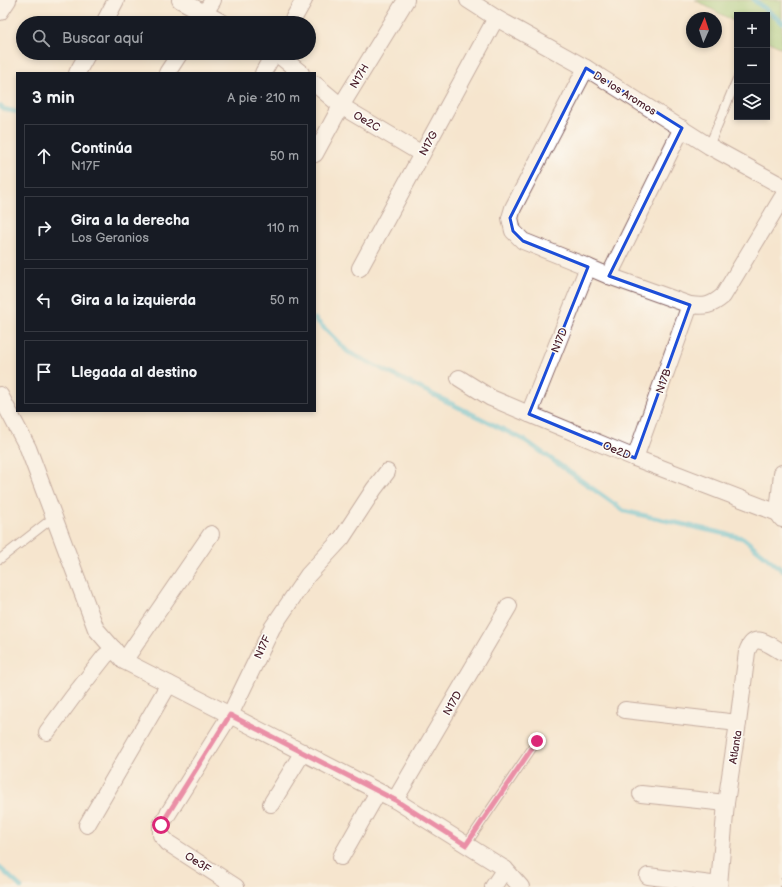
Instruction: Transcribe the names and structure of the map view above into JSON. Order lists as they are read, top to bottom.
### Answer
{
  "streets": {
    "street": [
      "N17H",
      "De los Aromos",
      "Oe2C",
      "N17G",
      "N17D",
      "N17B",
      "Oe2D",
      "N17F",
      "Atlanta",
      "Oe3F"
    ]
  },
  "crossings": [
    ["N17H", "Oe2C"],
    ["De los Aromos", "N17G"],
    ["Oe2C", "N17G"],
    ["N17D", "Oe2D"],
    ["N17B", "Oe2D"],
    ["N17F", "Oe3F"]
  ],
  "north": "top",
  "page": {
    "map_buttons": ["+", "−"],
    "search": "Buscar aquí",
    "heading": ["3 min", "A pie · 210 m"],
    "list": [
      ["Continúa", "N17F", "50 m"],
      ["Gira a la derecha", "Los Geranios", "110 m"],
      ["Gira a la izquierda", "50 m"],
      "Llegada al destino"
    ]
  }
}
